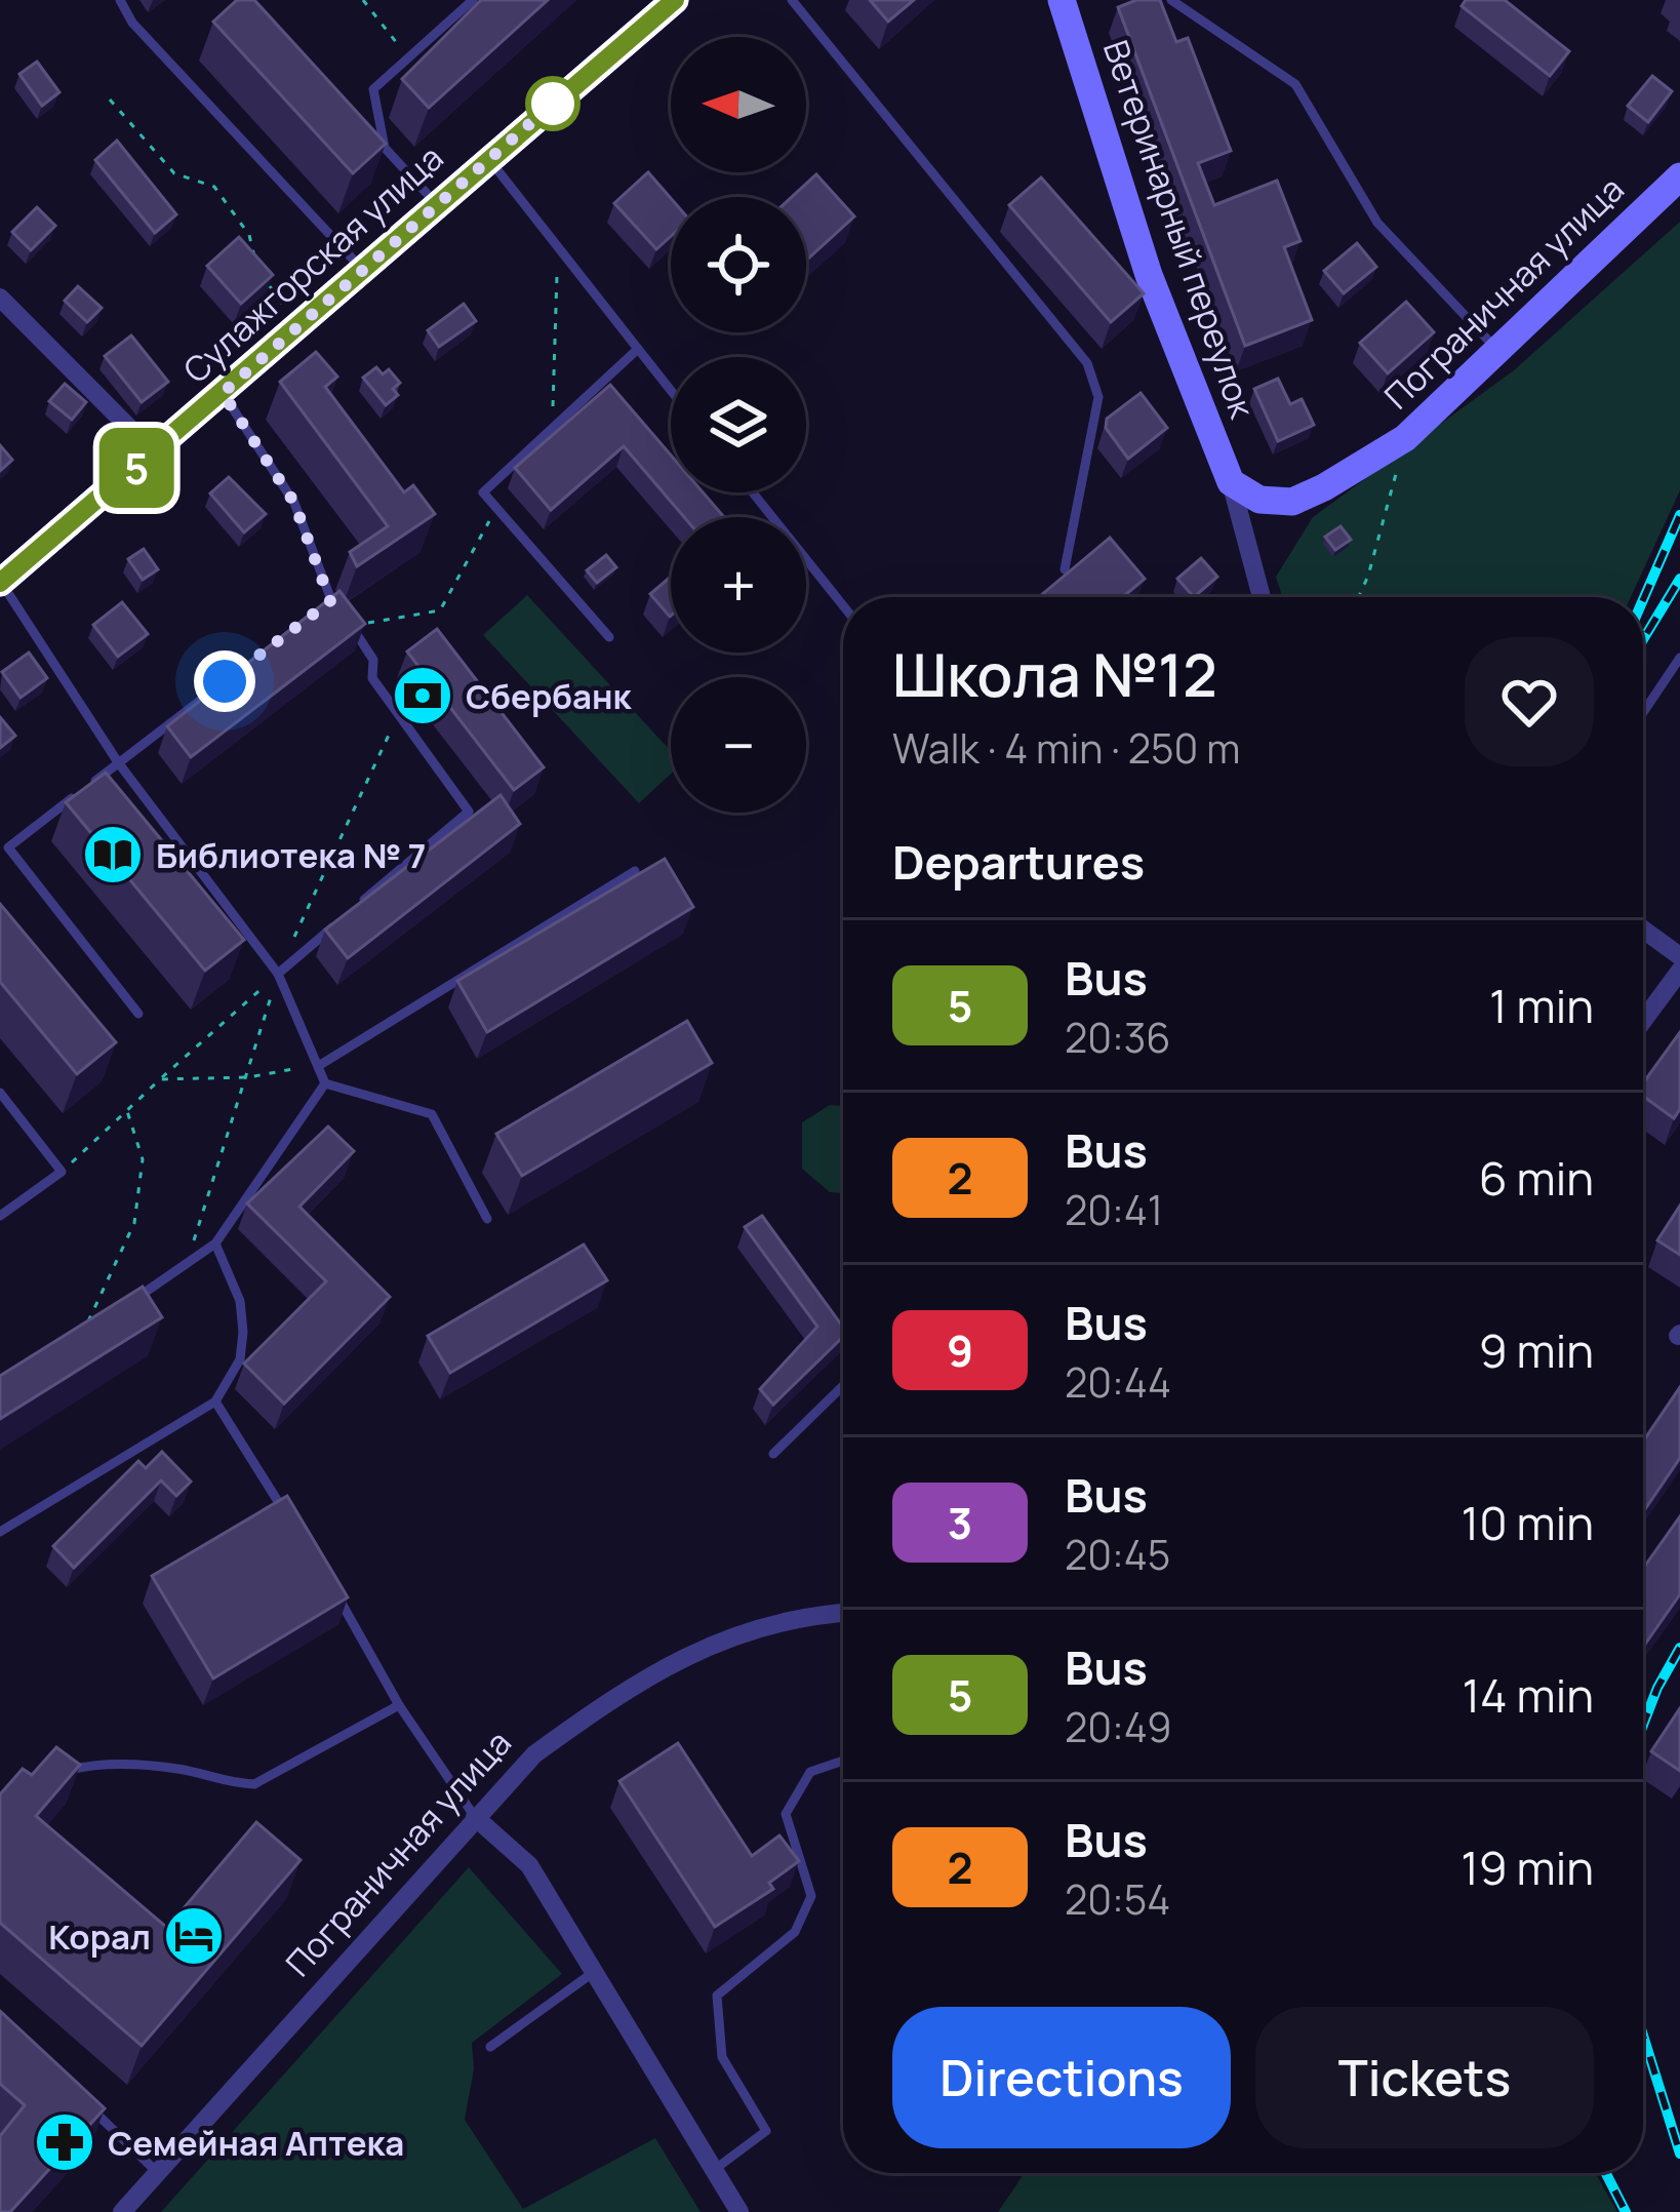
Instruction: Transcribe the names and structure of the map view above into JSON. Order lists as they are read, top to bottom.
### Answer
{
  "streets": {
    "main road": ["Ветеринарный переулок", "Сулажгорская улица", "Пограничная улица"]
  },
  "crossings": [
    ["Ветеринарный переулок", "Пограничная улица"]
  ],
  "places": {
    "bank": ["Сбербанк"],
    "library": ["Библиотека № 7"],
    "hotel": ["Корал"],
    "pharmacy": ["Семейная Аптека"]
  },
  "lines": ["bus line 5"],
  "north": "left",
  "page": {
    "on_map": "5",
    "map_buttons": ["+", "−"],
    "heading": [
      ["Школа №12", "Walk · 4 min · 250 m"],
      "Departures"
    ],
    "list": [
      {
        "mark": "5",
        "name": "Bus",
        "note": "20:36",
        "value": "1 min"
      },
      {
        "mark": "2",
        "name": "Bus",
        "note": "20:41",
        "value": "6 min"
      },
      {
        "mark": "9",
        "name": "Bus",
        "note": "20:44",
        "value": "9 min"
      },
      {
        "mark": "3",
        "name": "Bus",
        "note": "20:45",
        "value": "10 min"
      },
      {
        "mark": "5",
        "name": "Bus",
        "note": "20:49",
        "value": "14 min"
      },
      {
        "mark": "2",
        "name": "Bus",
        "note": "20:54",
        "value": "19 min"
      }
    ],
    "buttons": ["Directions", "Tickets"]
  }
}
